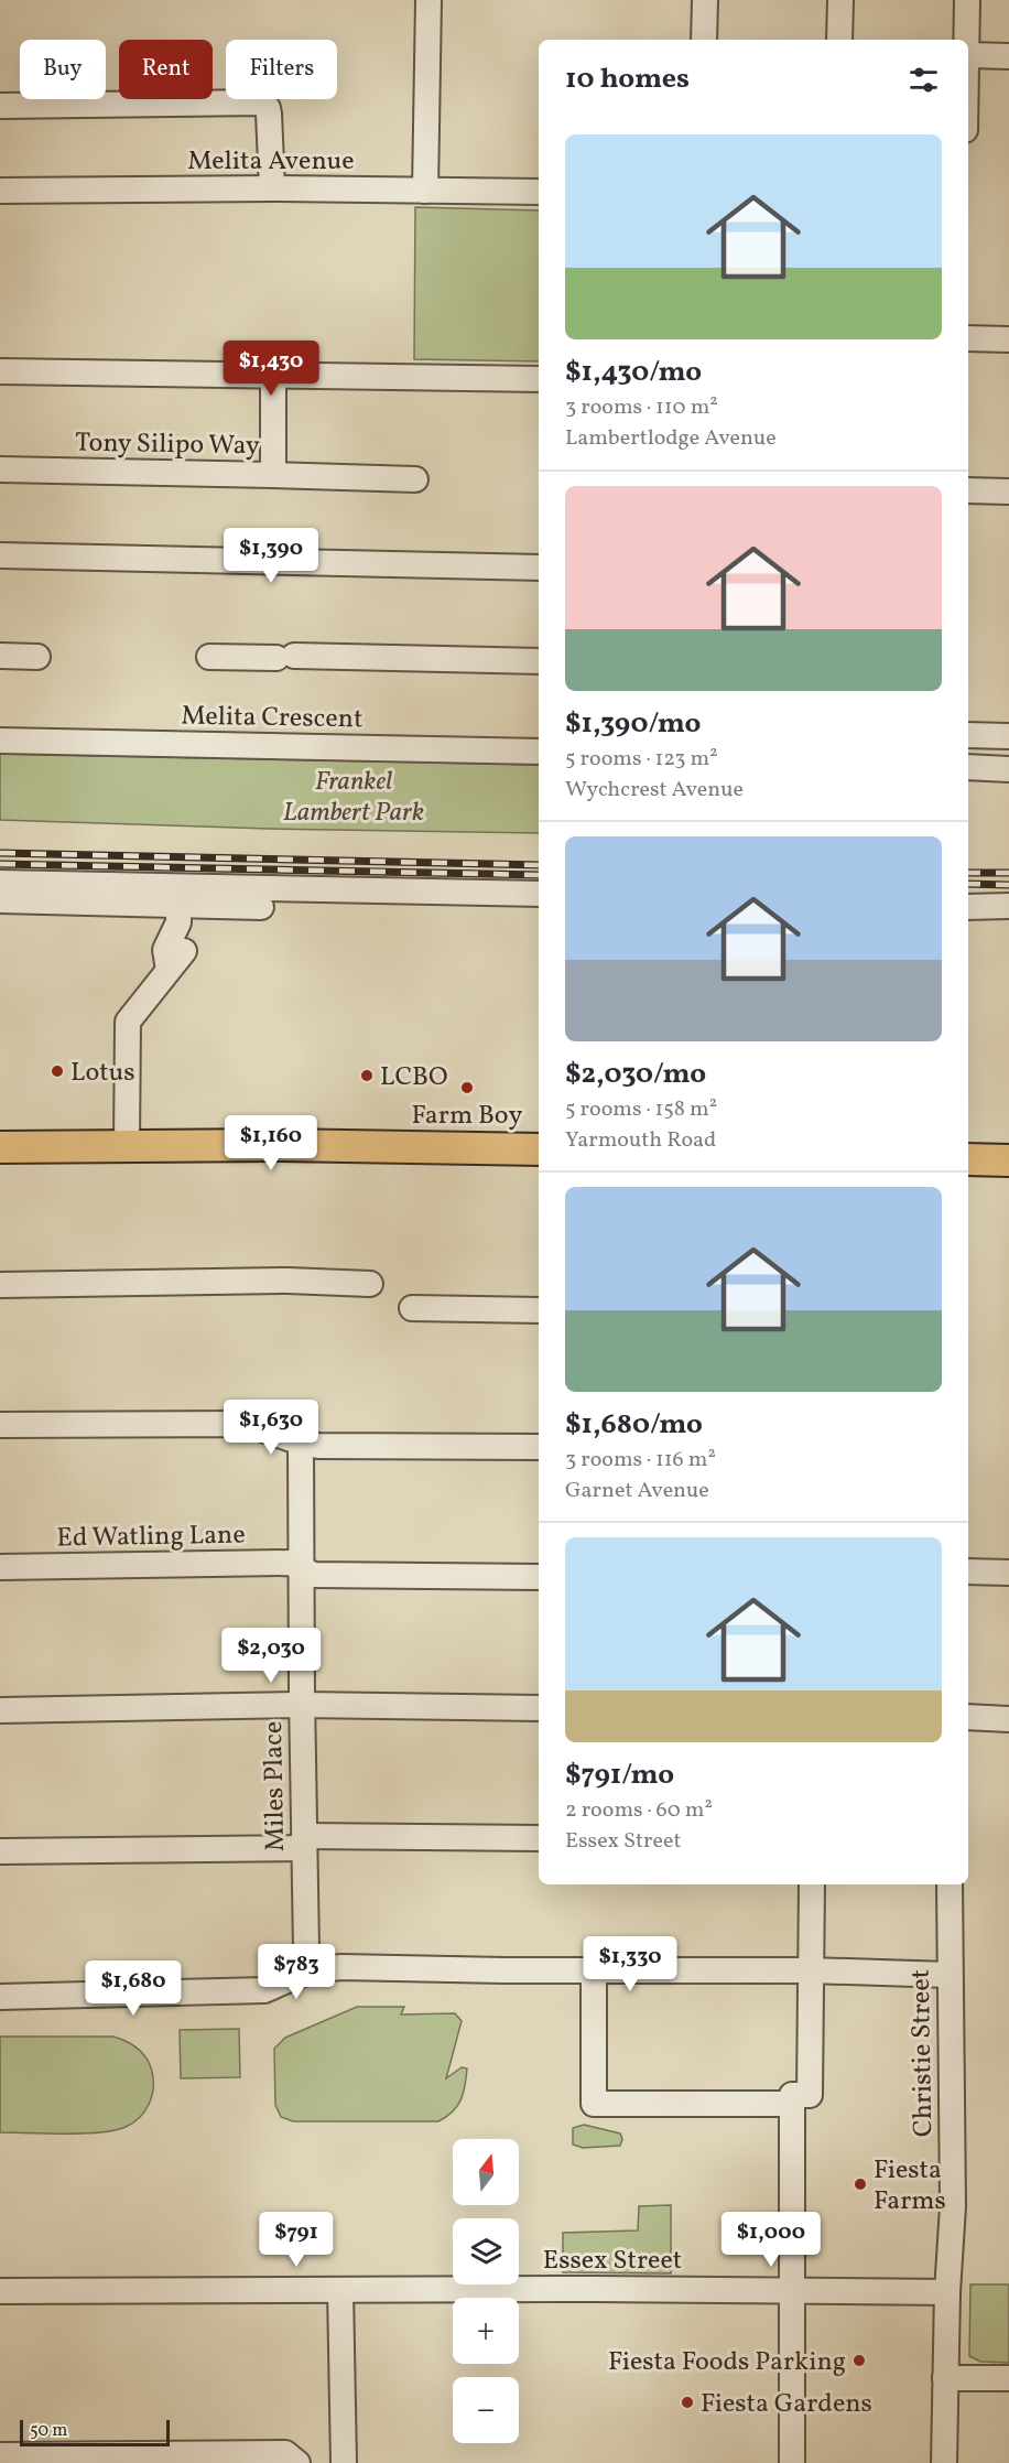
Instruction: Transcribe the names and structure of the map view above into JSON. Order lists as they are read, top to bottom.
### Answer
{
  "streets": {
    "street": [
      "Melita Avenue",
      "Tony Silipo Way",
      "Melita Crescent",
      "Ed Watling Lane",
      "Miles Place",
      "Christie Street",
      "Essex Street"
    ]
  },
  "crossings": [
    ["Ed Watling Lane", "Miles Place"],
    ["Christie Street", "Essex Street"]
  ],
  "parks": ["Frankel Lambert Park"],
  "places": [
    "Lotus",
    "LCBO",
    "Farm Boy",
    "Fiesta Farms",
    "Fiesta Foods Parking",
    "Fiesta Gardens"
  ],
  "scale_bar": "50 m",
  "north": "top",
  "page": {
    "chip": ["Buy", "Rent", "Filters"],
    "heading": "10 homes",
    "list": [
      {
        "name": "$1,430/mo",
        "note": "3 rooms · 110 m² · Lambertlodge Avenue"
      },
      {
        "name": "$1,390/mo",
        "note": "5 rooms · 123 m² · Wychcrest Avenue"
      },
      {
        "name": "$2,030/mo",
        "note": "5 rooms · 158 m² · Yarmouth Road"
      },
      {
        "name": "$1,680/mo",
        "note": "3 rooms · 116 m² · Garnet Avenue"
      },
      {
        "name": "$791/mo",
        "note": "2 rooms · 60 m² · Essex Street"
      }
    ],
    "price": [
      "$1,430",
      "$1,390",
      "$1,160",
      "$1,630",
      "$2,030",
      "$1,330",
      "$783",
      "$1,680",
      "$791",
      "$1,000"
    ],
    "map_buttons": ["+", "−"],
    "scale": "50 m"
  }
}
